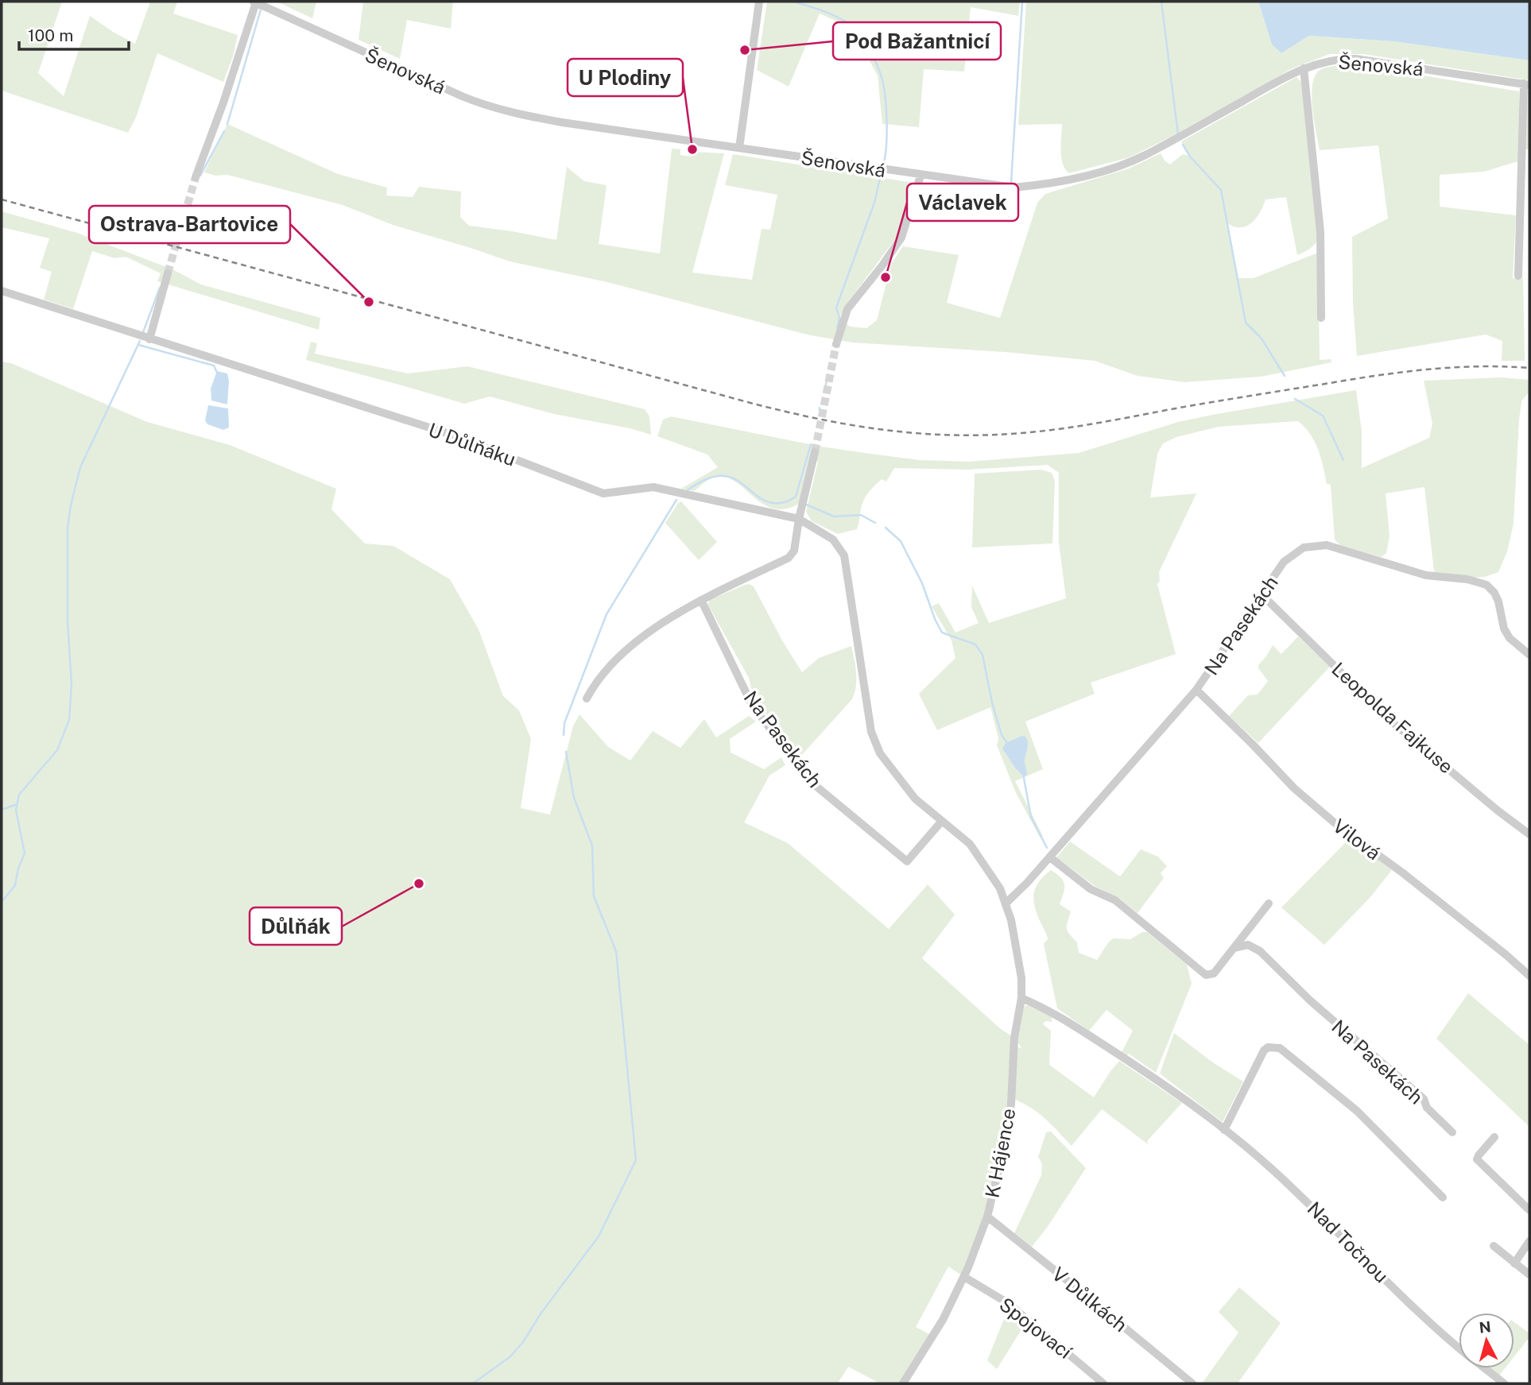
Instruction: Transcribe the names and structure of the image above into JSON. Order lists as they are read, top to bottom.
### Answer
{
  "streets": {
    "street": [
      "Šenovská",
      "U Důlňáku",
      "Na Pasekách",
      "Leopolda Fajkuse",
      "Vilová",
      "K Hájence",
      "Nad Točnou",
      "V Důlkách",
      "Spojovací"
    ]
  },
  "crossings": [
    ["Na Pasekách", "Leopolda Fajkuse"],
    ["Na Pasekách", "Vilová"],
    ["Na Pasekách", "K Hájence"],
    ["K Hájence", "Nad Točnou"],
    ["K Hájence", "V Důlkách"],
    ["K Hájence", "Spojovací"]
  ],
  "places": [
    "Pod Bažantnicí",
    "U Plodiny",
    "Václavek",
    "Ostrava-Bartovice",
    "Důlňák"
  ],
  "scale_bar": "100 m",
  "north": "top"
}
